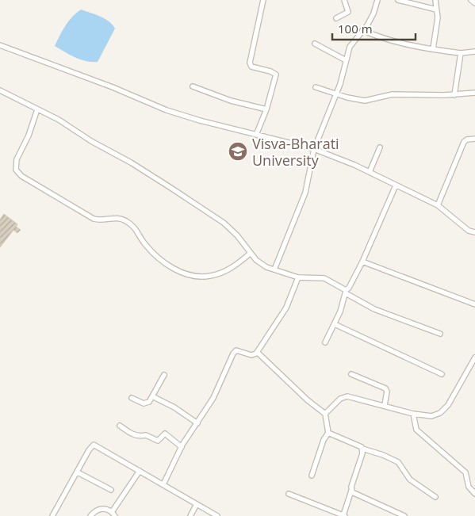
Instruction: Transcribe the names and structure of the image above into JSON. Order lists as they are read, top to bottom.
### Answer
{
  "places": {
    "school or university": ["Visva-Bharati University"]
  },
  "scale_bar": "100 m"
}
